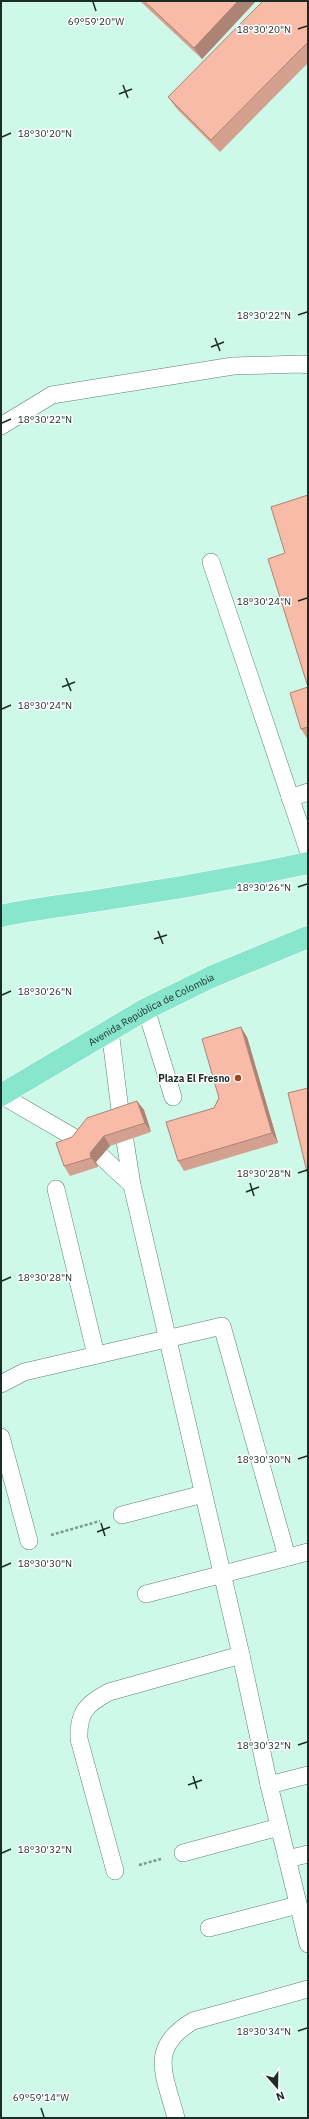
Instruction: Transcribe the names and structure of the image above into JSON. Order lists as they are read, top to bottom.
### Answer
{
  "streets": {
    "main road": ["Avenida República de Colombia"]
  },
  "places": ["Plaza El Fresno"],
  "north": "bottom",
  "coordinates": [
    "69°59'20\"W",
    "18°30'20\"N",
    "18°30'22\"N",
    "18°30'24\"N",
    "18°30'26\"N",
    "18°30'28\"N",
    "18°30'30\"N",
    "18°30'32\"N",
    "18°30'34\"N",
    "69°59'14\"W"
  ]
}
